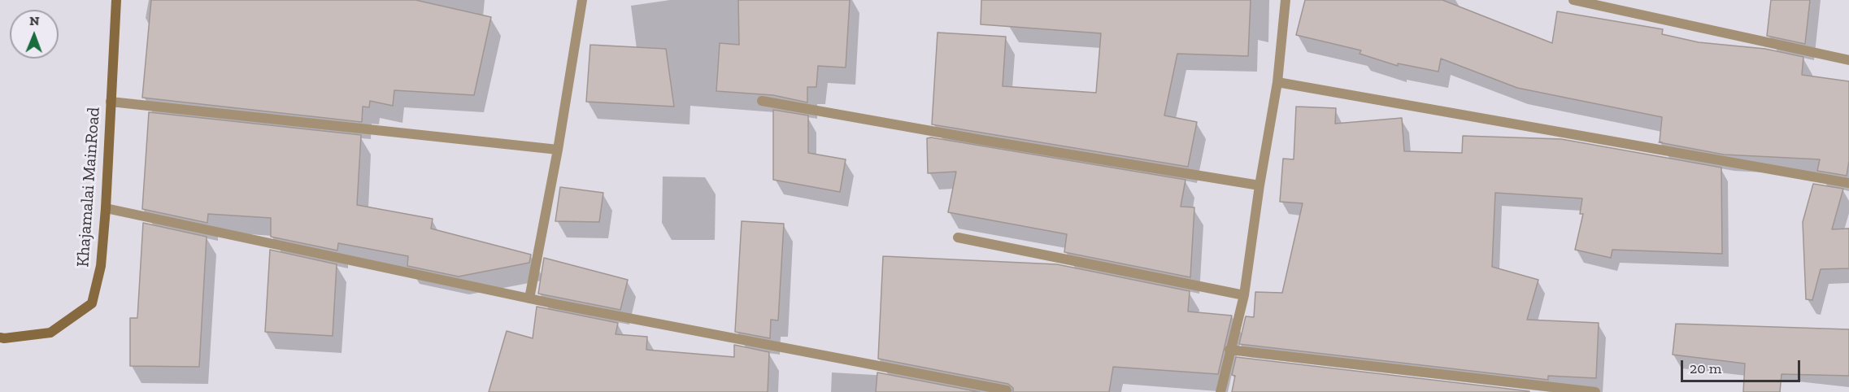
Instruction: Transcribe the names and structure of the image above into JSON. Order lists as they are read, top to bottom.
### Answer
{
  "streets": {
    "main road": ["Khajamalai MainRoad"]
  },
  "scale_bar": "20 m",
  "north": "top"
}
